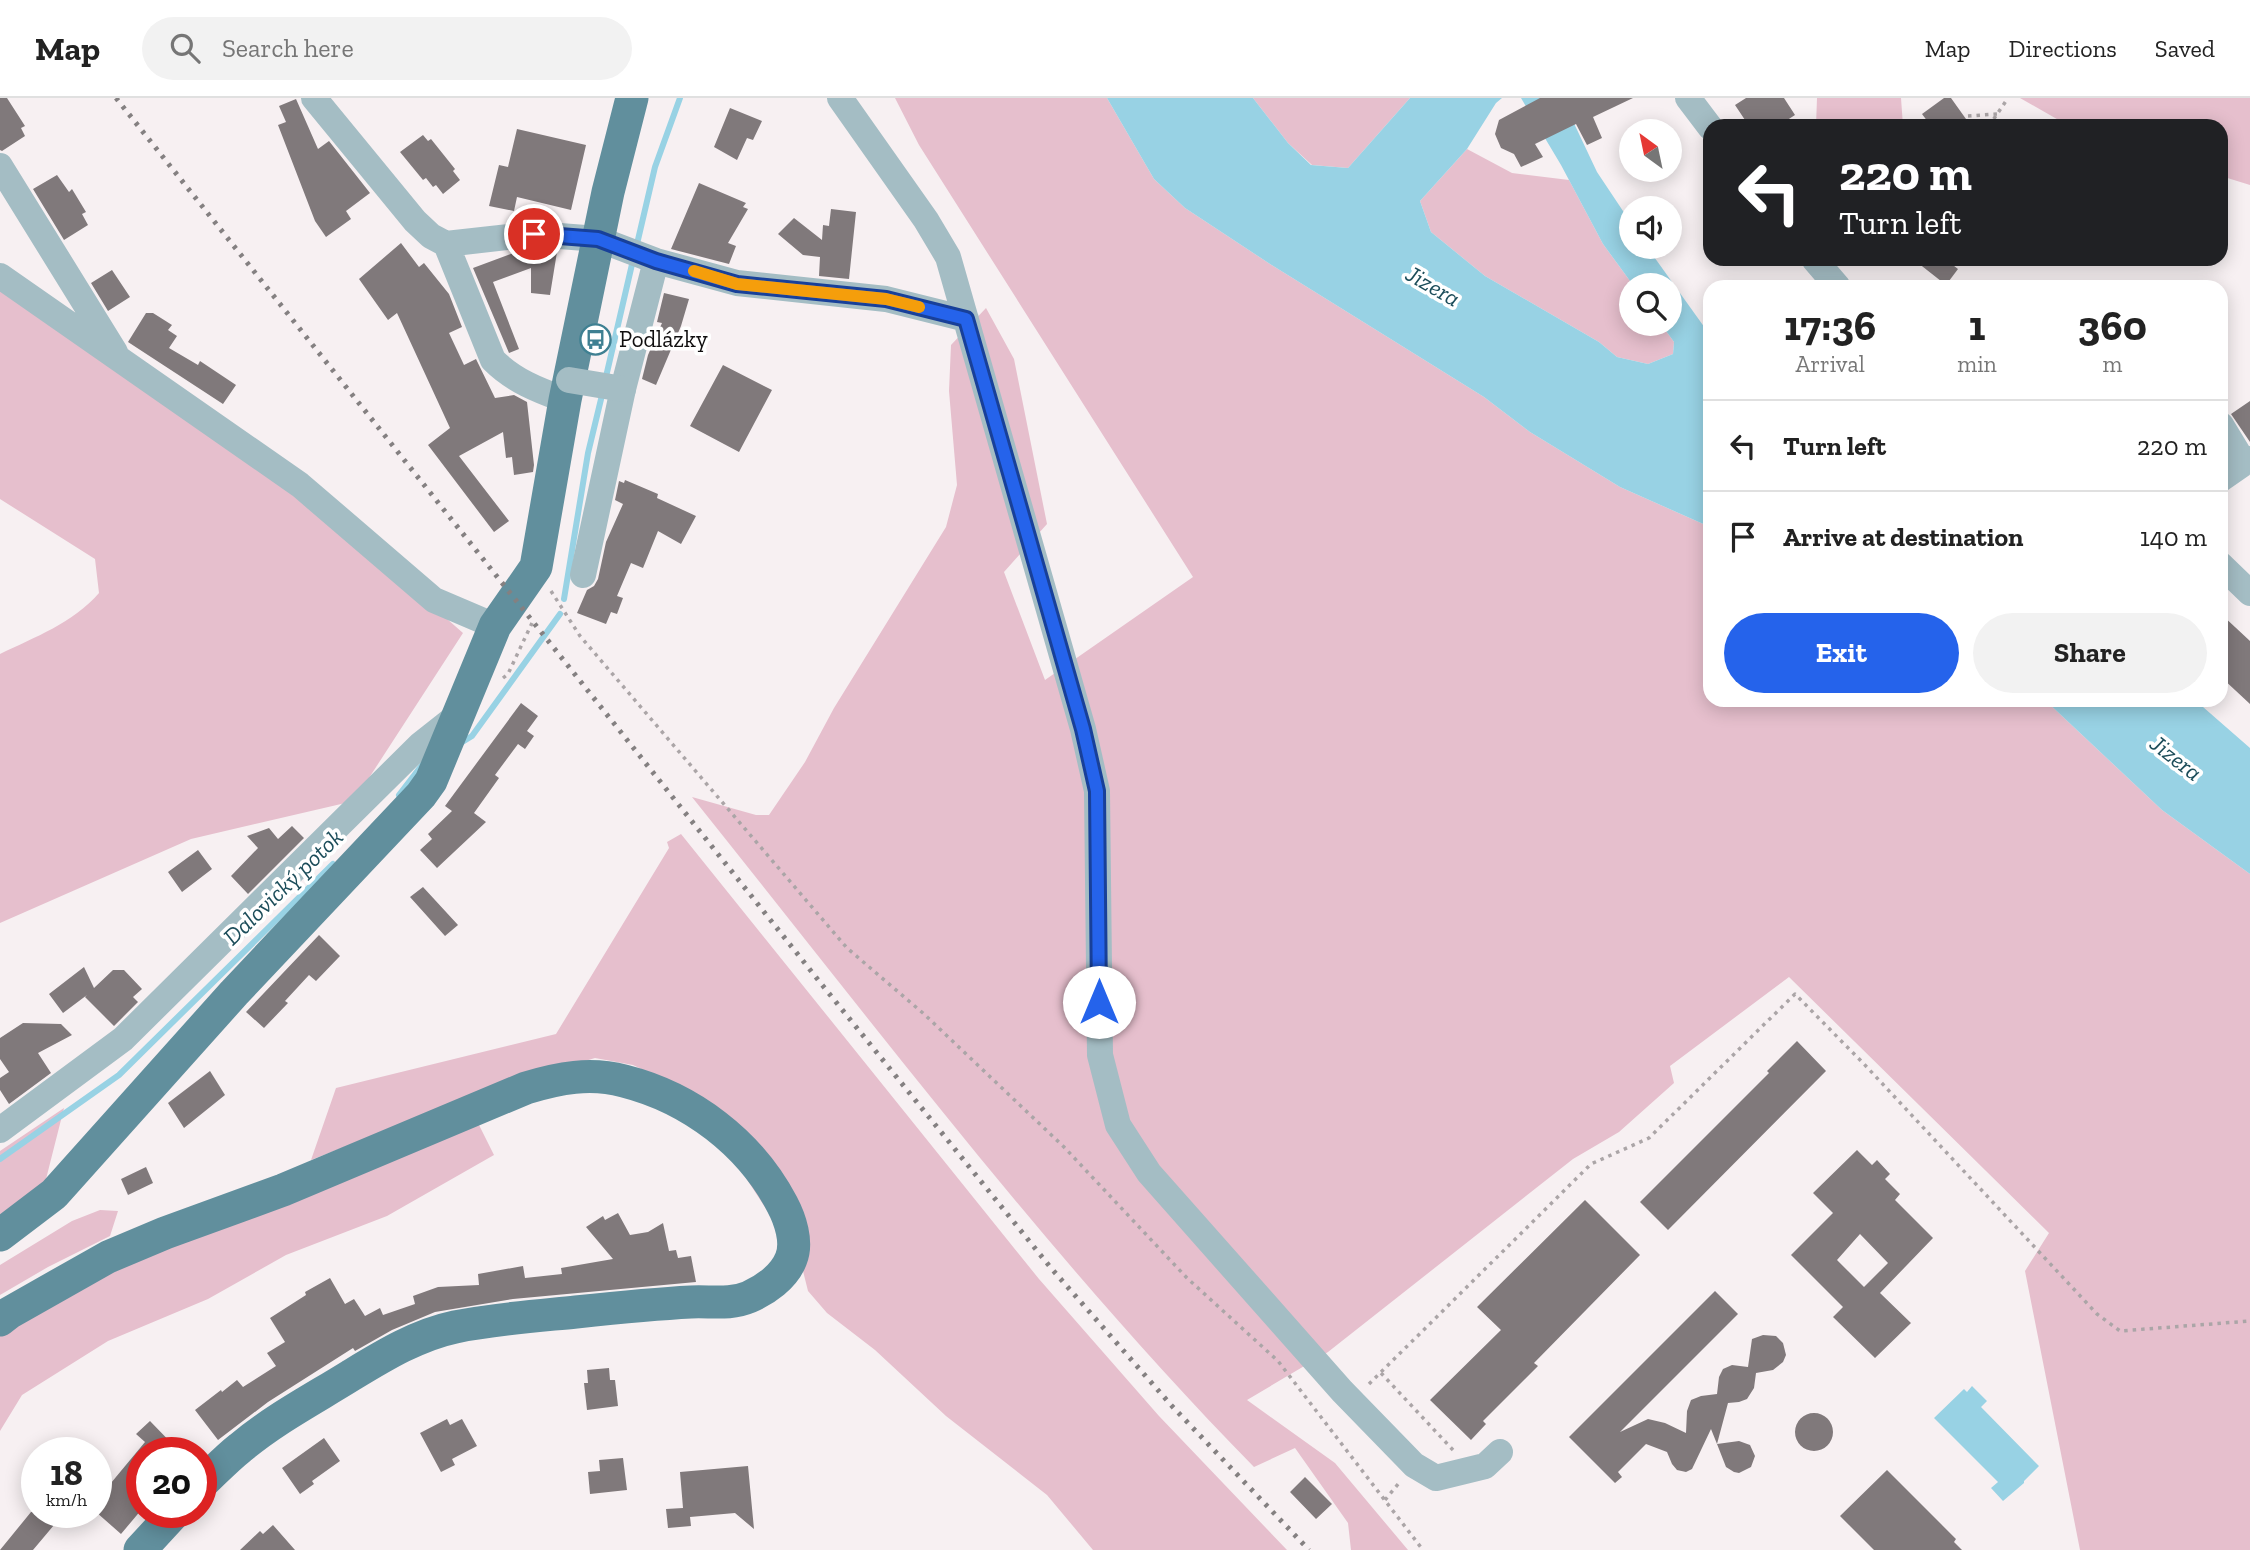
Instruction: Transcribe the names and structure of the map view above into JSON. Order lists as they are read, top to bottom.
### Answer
{
  "water": ["Jizera", "Dalovický potok"],
  "places": {
    "bus stop": ["Podlázky"]
  },
  "north": "top left",
  "page": {
    "header": "Map",
    "search": "Search here",
    "nav": ["Map", "Directions", "Saved"],
    "turn": ["220 m", "Turn left"],
    "eta": [
      "17:36",
      "Arrival",
      "1",
      "min",
      "360",
      "m"
    ],
    "list": [
      {
        "name": "Turn left",
        "value": "220 m"
      },
      {
        "name": "Arrive at destination",
        "value": "140 m"
      }
    ],
    "buttons": ["Exit", "Share"],
    "speed": "18 km/h",
    "limit": "20"
  }
}
